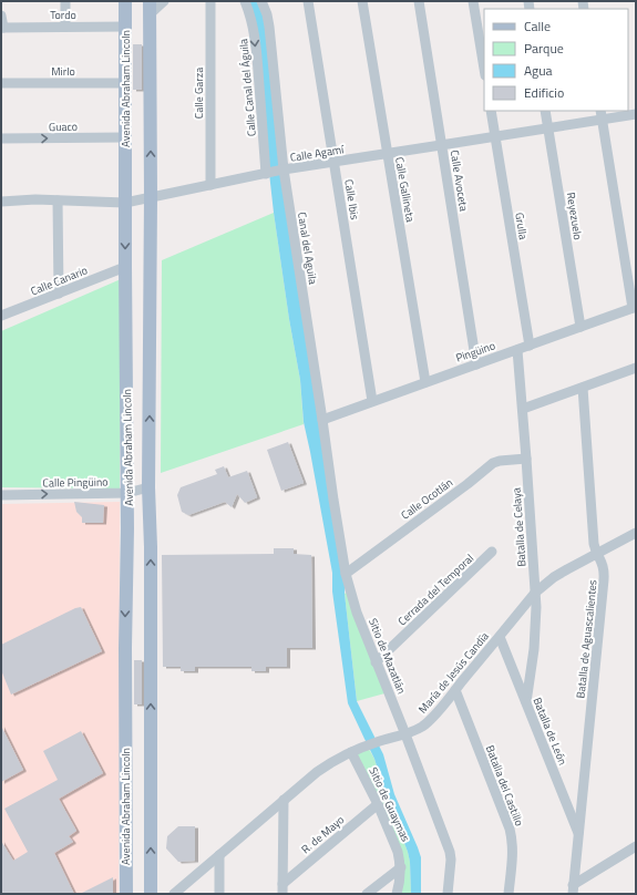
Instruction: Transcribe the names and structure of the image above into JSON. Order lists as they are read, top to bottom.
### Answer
{
  "streets": {
    "main road": ["Avenida Abraham Lincoln"],
    "street": [
      "Tordo",
      "Mirlo",
      "Calle Canal del Águila",
      "Calle Garza",
      "Guaco",
      "Calle Agamí",
      "Calle Avoceta",
      "Calle Gallineta",
      "Calle Ibis",
      "Reyezuelo",
      "Grulla",
      "Canal del Aguila",
      "Calle Canario",
      "Pingüino",
      "Calle Pingüino",
      "Calle Ocotlán",
      "Batalla de Celaya",
      "Cerrada del Temporal",
      "Batalla de Aguascalientes",
      "Sitio de Mazatlán",
      "María de Jesús Candía",
      "Batalla de León",
      "Batalla del Castillo",
      "Sitio de Guaymas",
      "R. de Mayo"
    ]
  },
  "crossings": [
    ["Tordo", "Avenida Abraham Lincoln"],
    ["Mirlo", "Avenida Abraham Lincoln"],
    ["Calle Canal del Águila", "Calle Agamí"],
    ["Calle Canal del Águila", "Canal del Aguila"],
    ["Avenida Abraham Lincoln", "Guaco"],
    ["Avenida Abraham Lincoln", "Calle Agamí"],
    ["Avenida Abraham Lincoln", "Calle Canario"],
    ["Avenida Abraham Lincoln", "Calle Pingüino"],
    ["Calle Garza", "Calle Agamí"],
    ["Calle Agamí", "Calle Avoceta"],
    ["Calle Agamí", "Calle Gallineta"],
    ["Calle Agamí", "Calle Ibis"],
    ["Calle Agamí", "Reyezuelo"],
    ["Calle Agamí", "Grulla"],
    ["Calle Agamí", "Canal del Aguila"],
    ["Calle Avoceta", "Pingüino"],
    ["Calle Gallineta", "Pingüino"],
    ["Calle Ibis", "Pingüino"],
    ["Reyezuelo", "Pingüino"],
    ["Grulla", "Pingüino"],
    ["Canal del Aguila", "Pingüino"],
    ["Canal del Aguila", "Sitio de Mazatlán"],
    ["Pingüino", "Batalla de Celaya"],
    ["Calle Ocotlán", "Batalla de Celaya"],
    ["Calle Ocotlán", "Sitio de Mazatlán"],
    ["Batalla de Celaya", "María de Jesús Candía"],
    ["Batalla de Celaya", "Batalla de León"],
    ["Cerrada del Temporal", "Sitio de Mazatlán"],
    ["Batalla de Aguascalientes", "María de Jesús Candía"],
    ["Batalla de Aguascalientes", "Batalla de León"],
    ["Sitio de Mazatlán", "María de Jesús Candía"],
    ["María de Jesús Candía", "Batalla de León"],
    ["María de Jesús Candía", "Batalla del Castillo"],
    ["María de Jesús Candía", "Sitio de Guaymas"],
    ["Sitio de Guaymas", "R. de Mayo"]
  ],
  "one_way": ["Calle Canal del Águila", "Guaco", "Calle Pingüino"],
  "legend": [
    "Calle",
    "Parque",
    "Agua",
    "Edificio"
  ]
}
